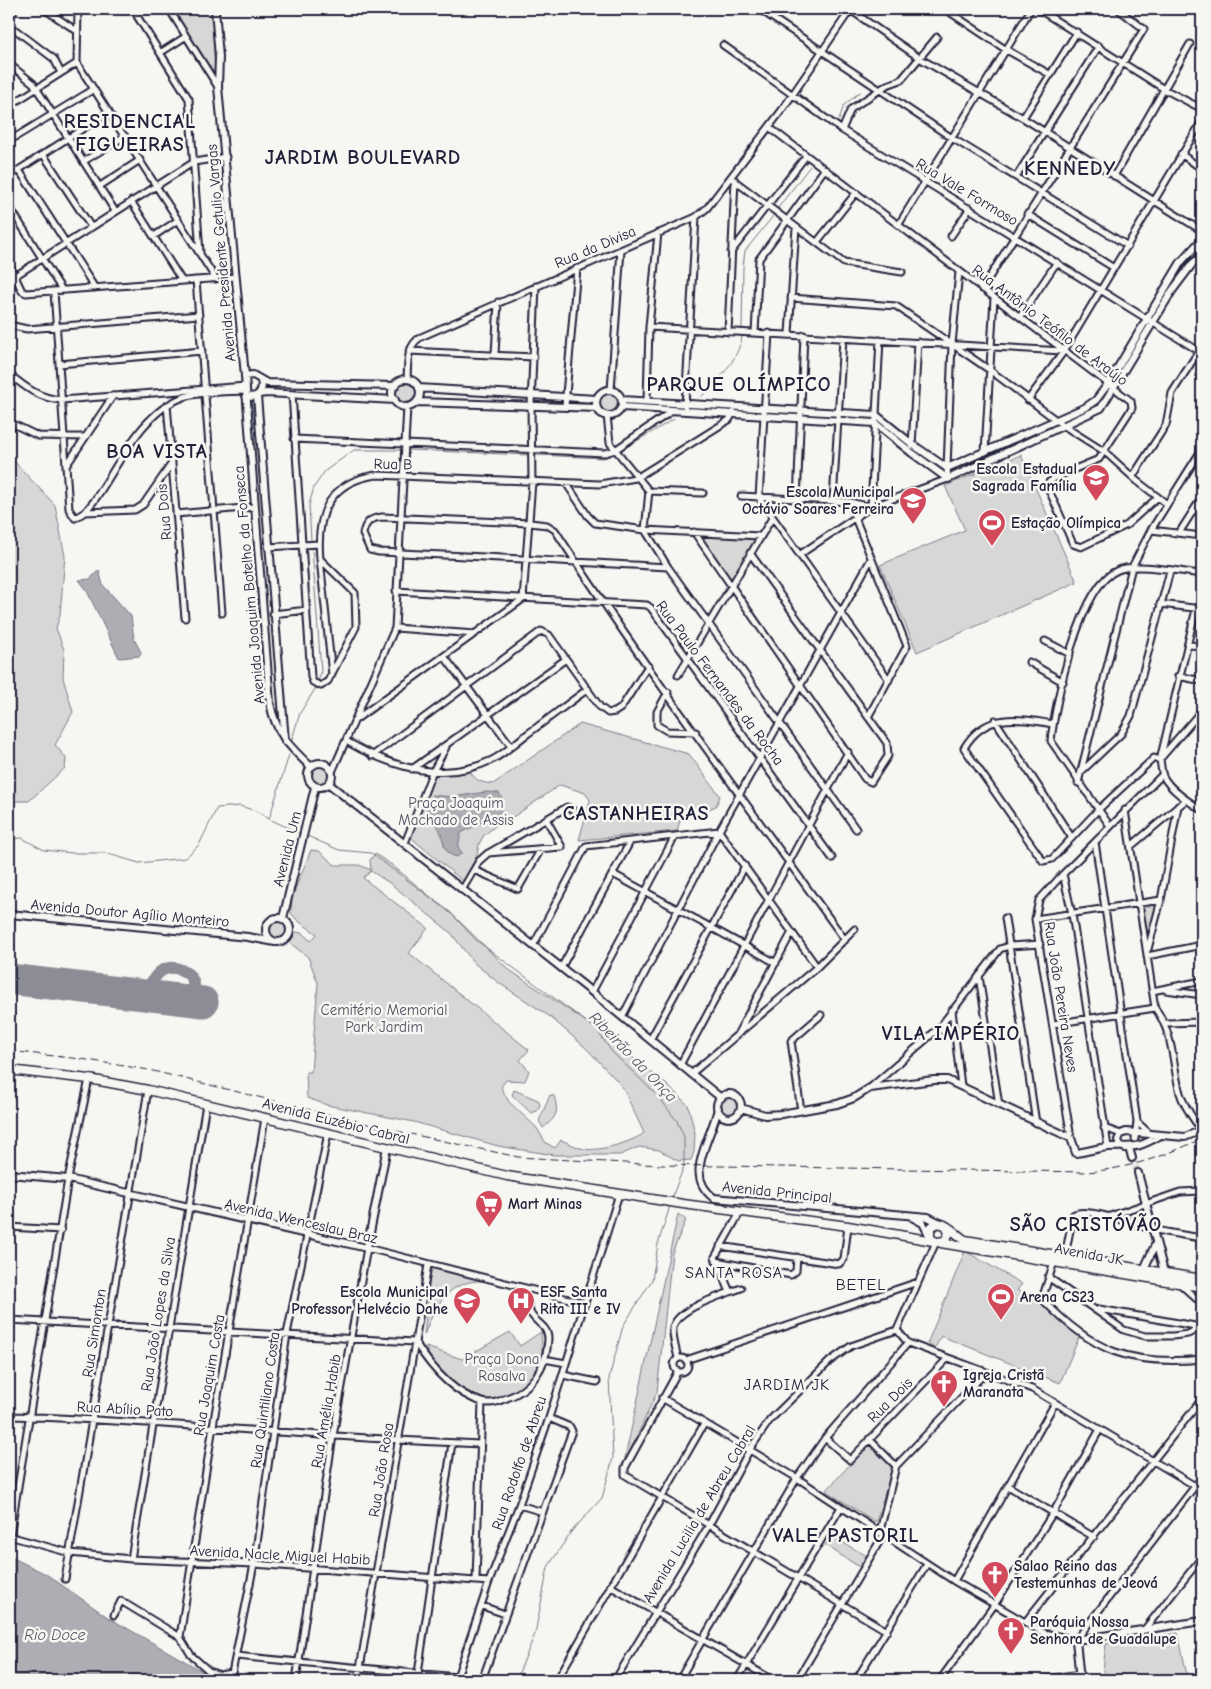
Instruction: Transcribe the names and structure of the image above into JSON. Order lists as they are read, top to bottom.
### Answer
{
  "streets": {
    "main road": ["Avenida Euzébio Cabral", "Avenida JK"],
    "street": [
      "Rua Vale Formoso",
      "Rua da Divisa",
      "Avenida Presidente Getulio Vargas",
      "Rua Antônio Teófilo de Araújo",
      "Rua B",
      "Rua Dois",
      "Avenida Joaquim Botelho da Fonseca",
      "Rua Paulo Fernandes da Rocha",
      "Avenida Um",
      "Avenida Doutor Agílio Monteiro",
      "Rua João Pereira Neves",
      "Avenida Principal",
      "Avenida Wenceslau Braz",
      "Rua João Lopes da Silva",
      "Rua Simonton",
      "Rua Joaquim Costa",
      "Rua Quintiliano Costa",
      "Rua Abílio Pato",
      "Rua Amélia Habib",
      "Rua Rodolfo de Abreu",
      "Rua João Rosa",
      "Avenida Lucilia de Abreu Cabral",
      "Avenida Nacle Miguel Habib"
    ]
  },
  "crossings": [
    ["Rua Vale Formoso", "Rua da Divisa"],
    ["Rua da Divisa", "Rua Antônio Teófilo de Araújo"],
    ["Avenida Presidente Getulio Vargas", "Avenida Joaquim Botelho da Fonseca"],
    ["Avenida Joaquim Botelho da Fonseca", "Avenida Um"],
    ["Avenida Um", "Avenida Doutor Agílio Monteiro"],
    ["Avenida Euzébio Cabral", "Avenida JK"],
    ["Avenida Euzébio Cabral", "Rua João Lopes da Silva"],
    ["Avenida Euzébio Cabral", "Rua Simonton"],
    ["Avenida Euzébio Cabral", "Rua Joaquim Costa"],
    ["Avenida Euzébio Cabral", "Rua Quintiliano Costa"],
    ["Avenida Euzébio Cabral", "Rua Amélia Habib"],
    ["Avenida Euzébio Cabral", "Rua Rodolfo de Abreu"],
    ["Avenida Principal", "Avenida JK"],
    ["Avenida Wenceslau Braz", "Rua João Lopes da Silva"],
    ["Avenida Wenceslau Braz", "Rua Simonton"],
    ["Avenida Wenceslau Braz", "Rua Joaquim Costa"],
    ["Avenida Wenceslau Braz", "Rua Quintiliano Costa"],
    ["Avenida Wenceslau Braz", "Rua Amélia Habib"],
    ["Avenida Wenceslau Braz", "Rua Rodolfo de Abreu"],
    ["Avenida Wenceslau Braz", "Rua João Rosa"],
    ["Rua João Lopes da Silva", "Rua Abílio Pato"],
    ["Rua João Lopes da Silva", "Avenida Nacle Miguel Habib"],
    ["Rua Simonton", "Rua Abílio Pato"],
    ["Rua Simonton", "Avenida Nacle Miguel Habib"],
    ["Rua Joaquim Costa", "Rua Quintiliano Costa"],
    ["Rua Joaquim Costa", "Rua Abílio Pato"],
    ["Rua Joaquim Costa", "Avenida Nacle Miguel Habib"],
    ["Rua Quintiliano Costa", "Rua Abílio Pato"],
    ["Rua Quintiliano Costa", "Avenida Nacle Miguel Habib"],
    ["Rua Abílio Pato", "Rua Amélia Habib"],
    ["Rua Abílio Pato", "Rua João Rosa"],
    ["Rua Amélia Habib", "Avenida Nacle Miguel Habib"],
    ["Rua Rodolfo de Abreu", "Avenida Nacle Miguel Habib"],
    ["Rua João Rosa", "Avenida Nacle Miguel Habib"]
  ],
  "districts": [
    "RESIDENCIAL FIGUEIRAS",
    "JARDIM BOULEVARD",
    "KENNEDY",
    "PARQUE OLÍMPICO",
    "BOA VISTA",
    "CASTANHEIRAS",
    "VILA IMPÉRIO",
    "SÃO CRISTÓVÃO",
    "SANTA ROSA",
    "BETEL",
    "JARDIM JK",
    "VALE PASTORIL"
  ],
  "water": ["Ribeirão da Onça", "Rio Doce"],
  "parks": ["Praça Joaquim Machado de Assis", "Cemitério Memorial Park Jardim", "Praça Dona Rosalva"],
  "places": {
    "school or university": ["Escola Estadual Sagrada Família", "Escola Municipal Octávio Soares Ferreira", "Escola Municipal Professor Helvécio Dahe"],
    "sports": ["Estação Olímpica", "Arena CS23"],
    "supermarket": ["Mart Minas"],
    "hospital": ["ESF Santa Rita III e IV"],
    "church": ["Igreja Cristã Maranata", "Salao Reino das Testemunhas de Jeová", "Paróquia Nossa Senhora de Guadalupe"]
  }
}
